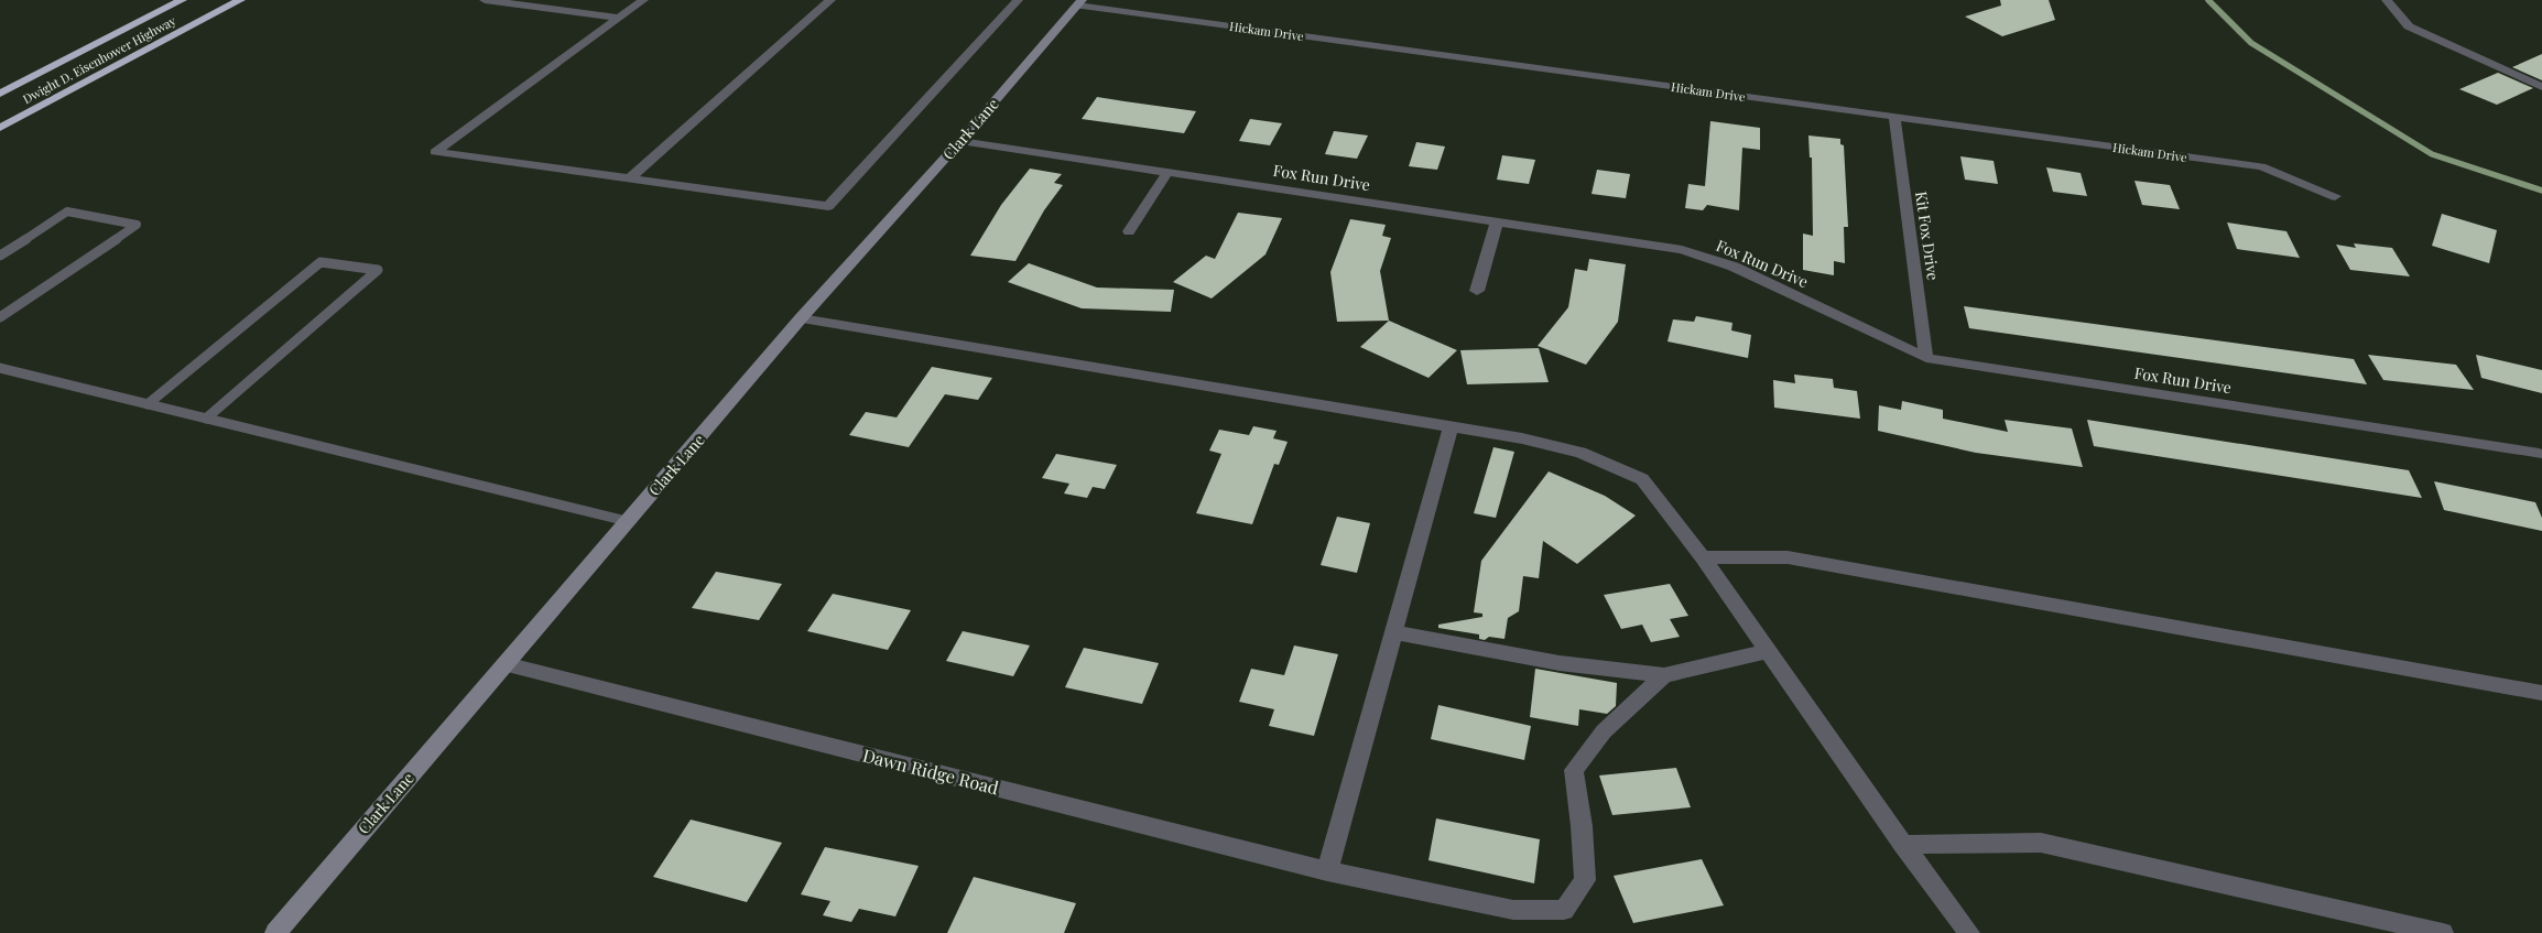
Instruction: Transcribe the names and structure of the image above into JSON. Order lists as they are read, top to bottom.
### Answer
{
  "streets": {
    "highway": ["Dwight D. Eisenhower Highway"],
    "main road": ["Clark Lane"],
    "street": [
      "Hickam Drive",
      "Fox Run Drive",
      "Kit Fox Drive",
      "Dawn Ridge Road"
    ]
  },
  "crossings": [
    ["Hickam Drive", "Clark Lane"],
    ["Hickam Drive", "Kit Fox Drive"],
    ["Clark Lane", "Fox Run Drive"],
    ["Clark Lane", "Dawn Ridge Road"],
    ["Fox Run Drive", "Kit Fox Drive"]
  ]
}
